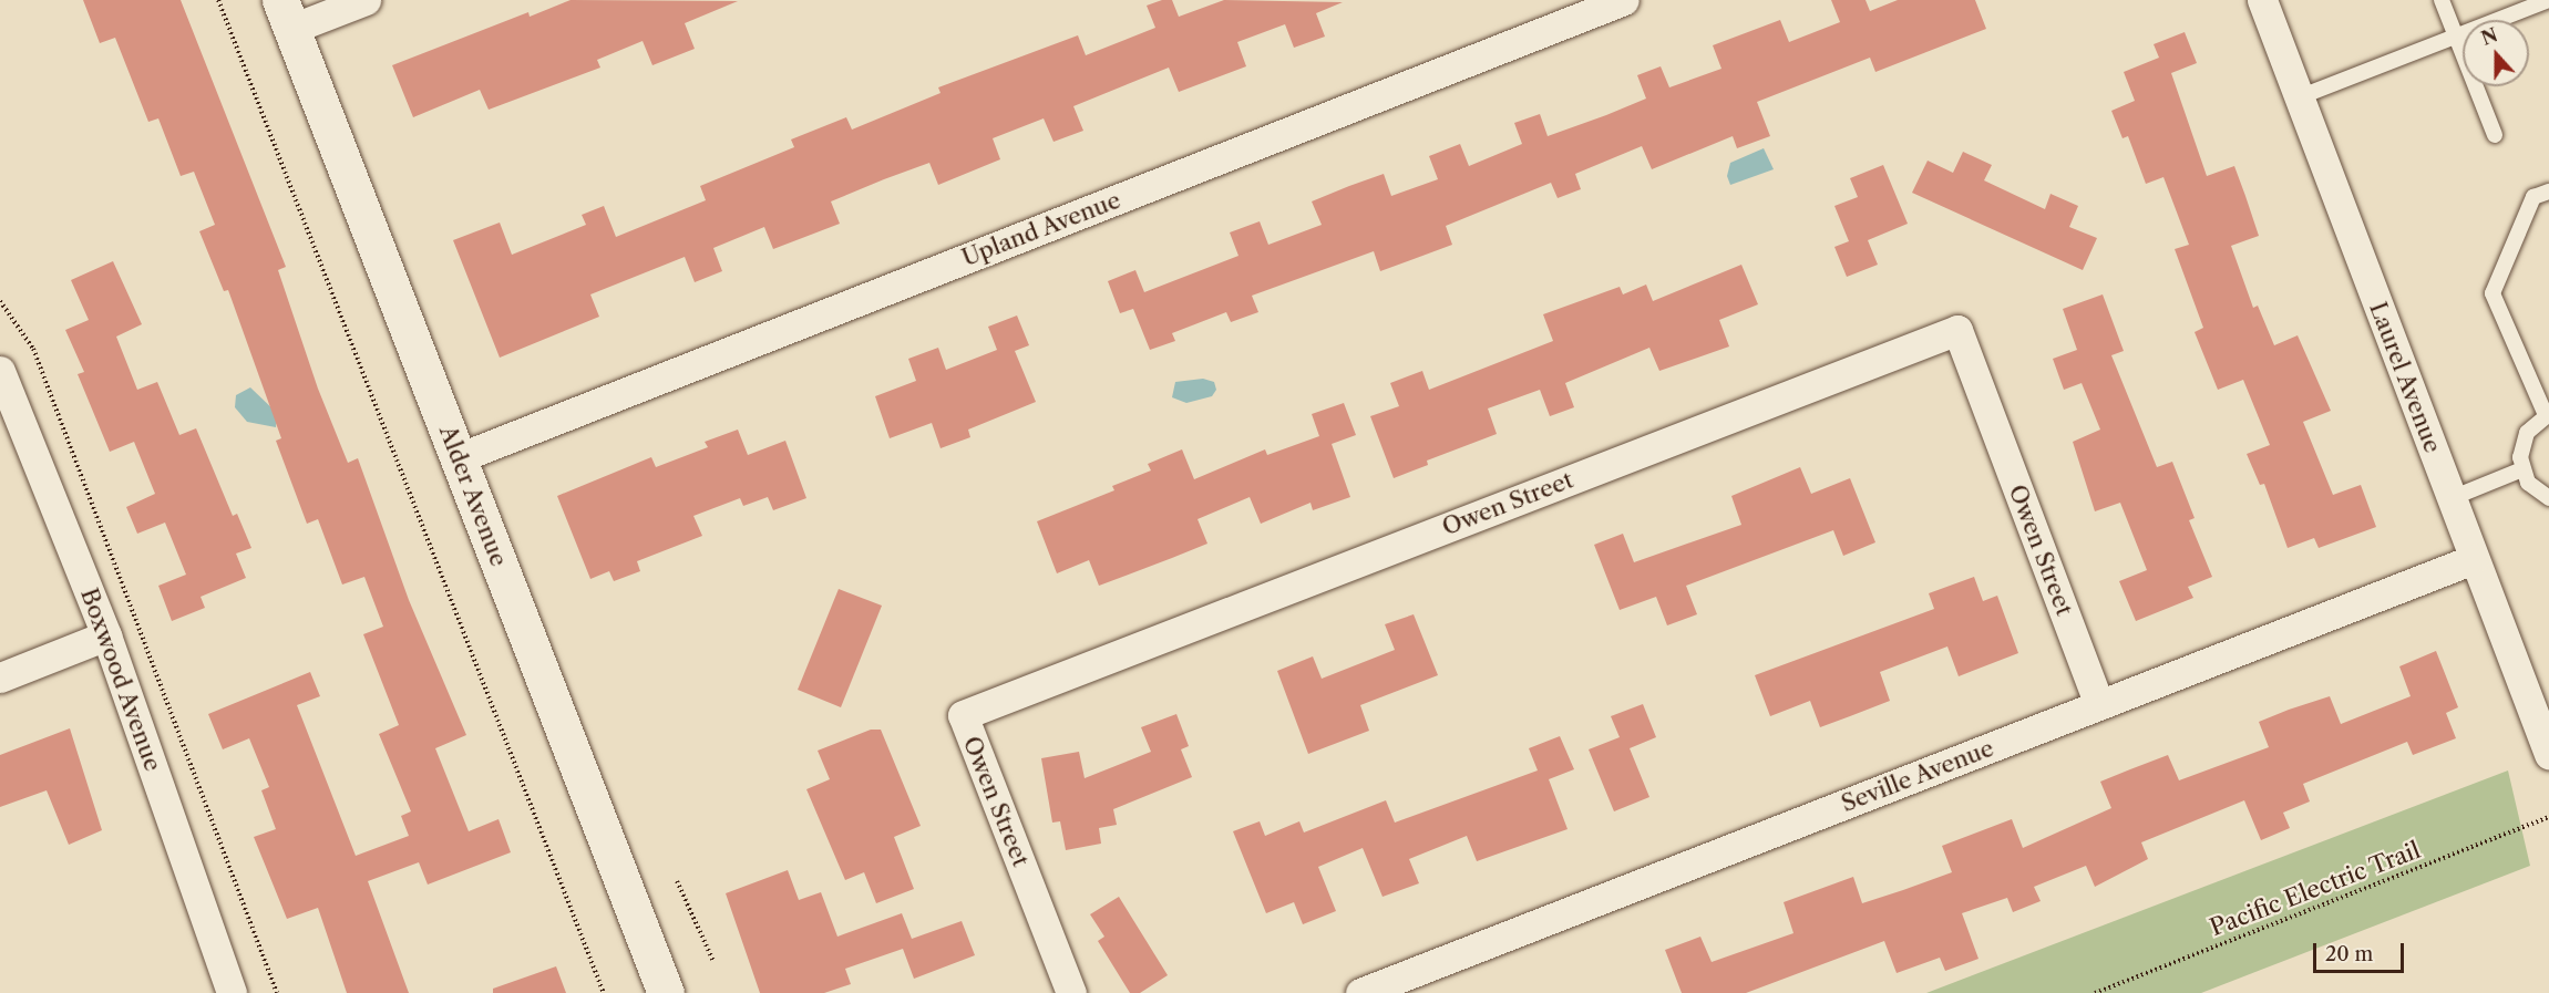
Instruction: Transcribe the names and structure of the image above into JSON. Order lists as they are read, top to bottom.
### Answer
{
  "streets": {
    "main road": ["Alder Avenue"],
    "street": [
      "Upland Avenue",
      "Laurel Avenue",
      "Owen Street",
      "Boxwood Avenue",
      "Seville Avenue"
    ],
    "path": ["Pacific Electric Trail"]
  },
  "crossings": [
    ["Upland Avenue", "Alder Avenue"],
    ["Laurel Avenue", "Seville Avenue"],
    ["Owen Street", "Seville Avenue"]
  ],
  "scale_bar": "20 m",
  "north": "top"
}
